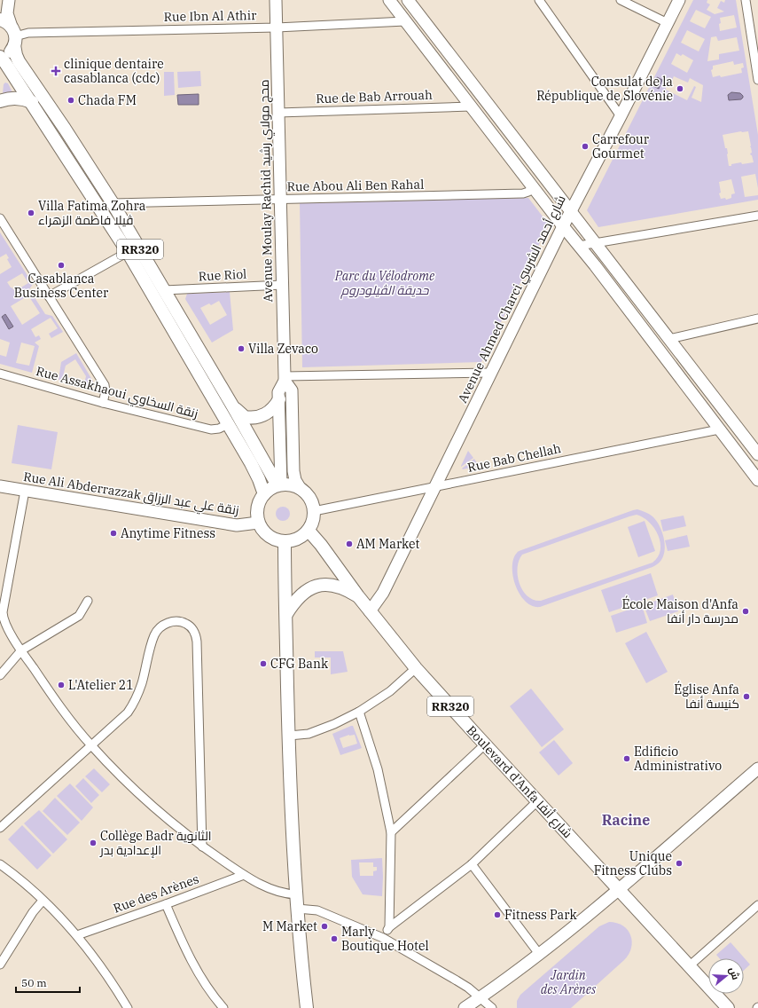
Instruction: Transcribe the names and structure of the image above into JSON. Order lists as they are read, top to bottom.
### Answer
{
  "streets": {
    "main road": [
      "Avenue Moulay Rachid محج مولاي رشيد",
      "RR320",
      "Avenue Ahmed Charci شارع أحمد الشرسي",
      "Rue Ali Abderrazzak زنقة علي عبد الرزاق",
      "Boulevard d'Anfa شارع أنفا"
    ],
    "street": [
      "Rue Ibn Al Athir",
      "Rue de Bab Arrouah",
      "Rue Abou Ali Ben Rahal",
      "Rue Riol",
      "Rue Assakhaoui زنقة السخاوي",
      "Rue Bab Chellah",
      "Rue des Arènes"
    ]
  },
  "crossings": [
    ["Rue Ibn Al Athir", "Avenue Moulay Rachid محج مولاي رشيد"],
    ["Rue Ibn Al Athir", "RR320"],
    ["Rue de Bab Arrouah", "Avenue Moulay Rachid محج مولاي رشيد"],
    ["Rue Abou Ali Ben Rahal", "Avenue Moulay Rachid محج مولاي رشيد"],
    ["Rue Abou Ali Ben Rahal", "RR320"],
    ["Avenue Moulay Rachid محج مولاي رشيد", "RR320"],
    ["Avenue Moulay Rachid محج مولاي رشيد", "Rue Riol"],
    ["Avenue Moulay Rachid محج مولاي رشيد", "Rue Bab Chellah"],
    ["Avenue Moulay Rachid محج مولاي رشيد", "Rue Ali Abderrazzak زنقة علي عبد الرزاق"],
    ["Avenue Moulay Rachid محج مولاي رشيد", "Boulevard d'Anfa شارع أنفا"],
    ["RR320", "Rue Riol"],
    ["RR320", "Rue Assakhaoui زنقة السخاوي"],
    ["RR320", "Rue Bab Chellah"],
    ["RR320", "Rue Ali Abderrazzak زنقة علي عبد الرزاق"],
    ["RR320", "Boulevard d'Anfa شارع أنفا"],
    ["Avenue Ahmed Charci شارع أحمد الشرسي", "Rue Bab Chellah"],
    ["Avenue Ahmed Charci شارع أحمد الشرسي", "Boulevard d'Anfa شارع أنفا"],
    ["Rue Bab Chellah", "Rue Ali Abderrazzak زنقة علي عبد الرزاق"],
    ["Rue Bab Chellah", "Boulevard d'Anfa شارع أنفا"],
    ["Rue Ali Abderrazzak زنقة علي عبد الرزاق", "Boulevard d'Anfa شارع أنفا"]
  ],
  "districts": ["Racine"],
  "parks": ["Parc du Vélodrome حديقة الڤيلودروم", "Jardin des Arènes"],
  "places": {
    "health": ["clinique dentaire casablanca (cdc)"],
    "other": [
      "Consulat de la République de Slovénie",
      "Chada FM",
      "Carrefour Gourmet",
      "Villa Fatima Zohra ڤيلا فاطمة الزهراء",
      "Casablanca Business Center",
      "Villa Zevaco",
      "Anytime Fitness",
      "AM Market",
      "École Maison d'Anfa مدرسة دار أنفا",
      "CFG Bank",
      "L'Atelier 21",
      "Église Anfa كنيسة أنفا",
      "Edificio Administrativo",
      "Collège Badr الثانوية الإعدادية بدر",
      "Unique Fitness Clubs",
      "Fitness Park",
      "M Market",
      "Marly Boutique Hotel"
    ]
  },
  "scale_bar": "50 m",
  "north": "right"
}
